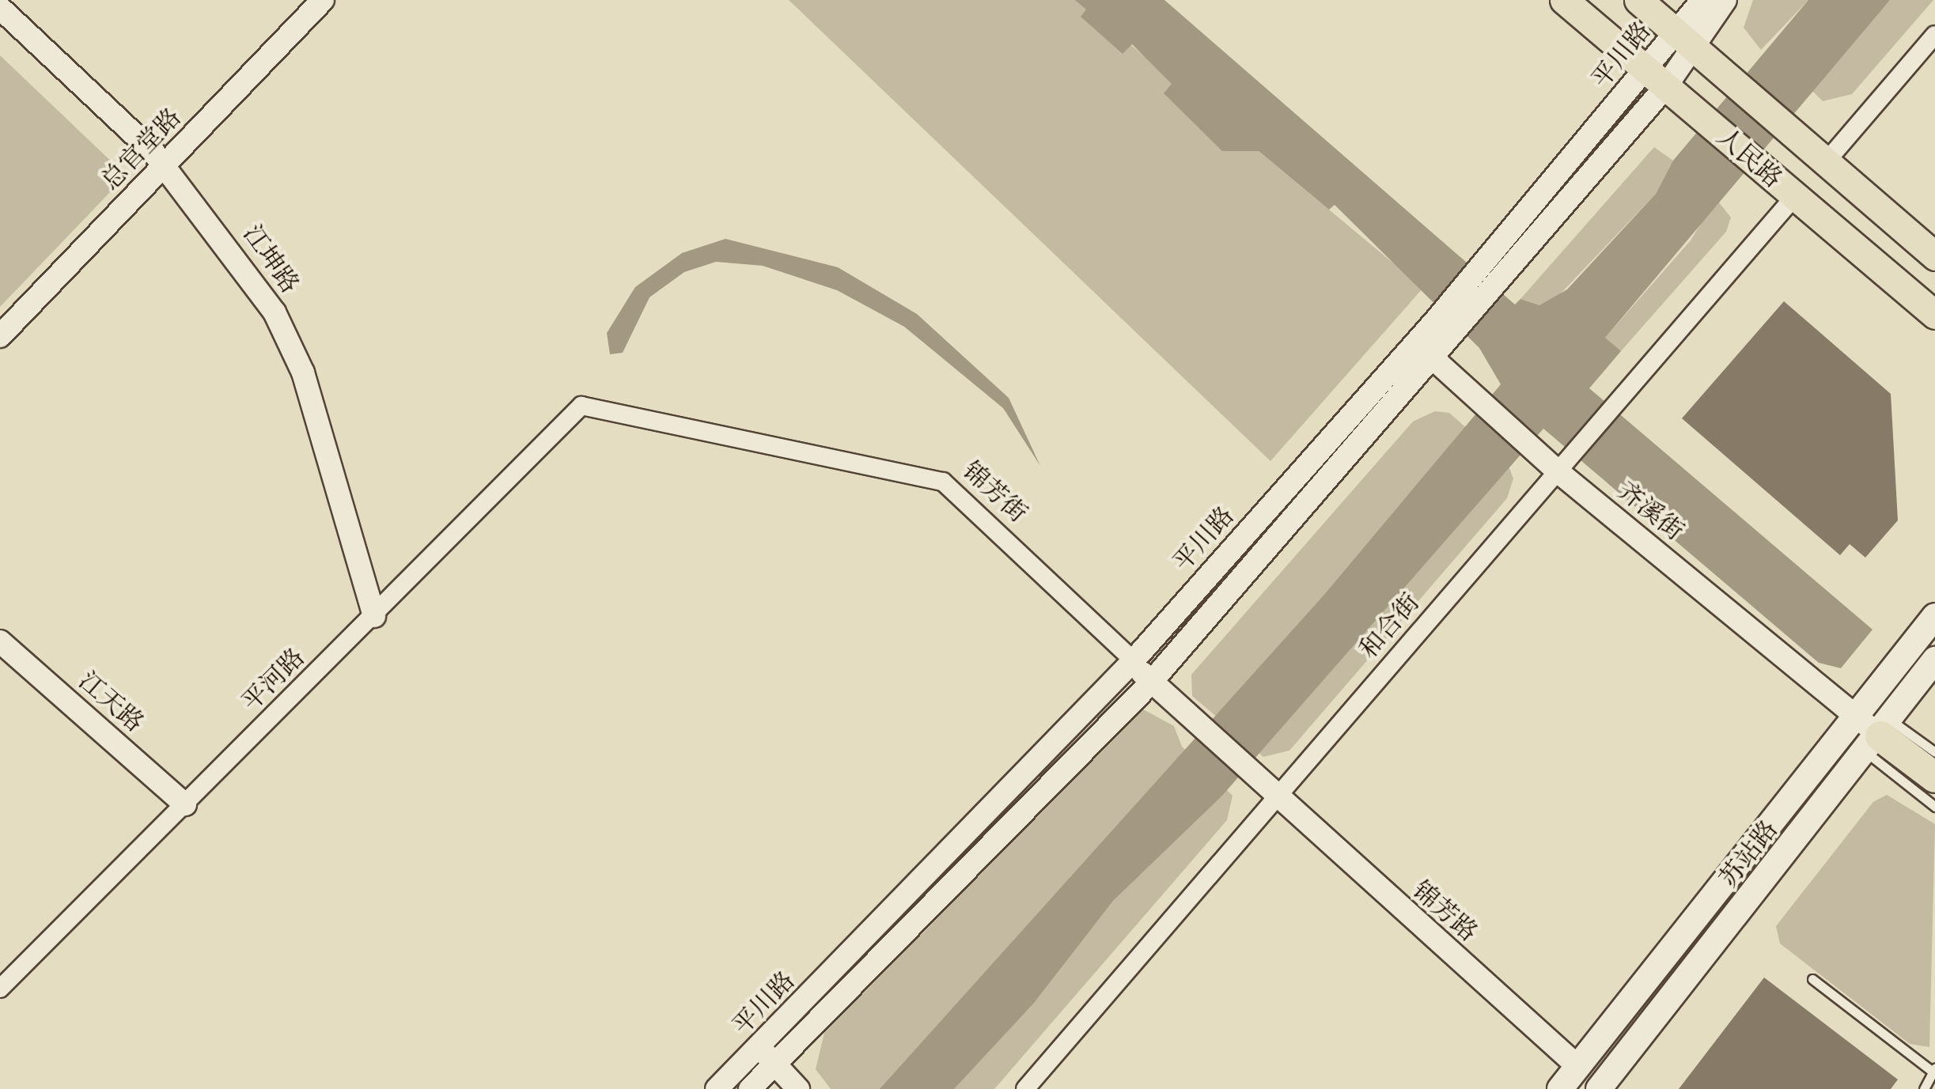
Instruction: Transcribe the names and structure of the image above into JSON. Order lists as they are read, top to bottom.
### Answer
{
  "streets": {
    "main road": ["人民路", "苏站路"],
    "street": [
      "平川路",
      "总官堂路",
      "江坤路",
      "锦芳街",
      "齐溪街",
      "和合街",
      "平河路",
      "江天路",
      "锦芳路"
    ]
  },
  "crossings": [
    ["平川路", "人民路"],
    ["平川路", "锦芳街"],
    ["平川路", "齐溪街"],
    ["总官堂路", "江坤路"],
    ["人民路", "和合街"],
    ["江坤路", "平河路"],
    ["锦芳街", "和合街"],
    ["锦芳街", "平河路"],
    ["锦芳街", "锦芳路"],
    ["齐溪街", "和合街"],
    ["齐溪街", "苏站路"],
    ["和合街", "锦芳路"],
    ["平河路", "江天路"],
    ["苏站路", "锦芳路"]
  ]
}
